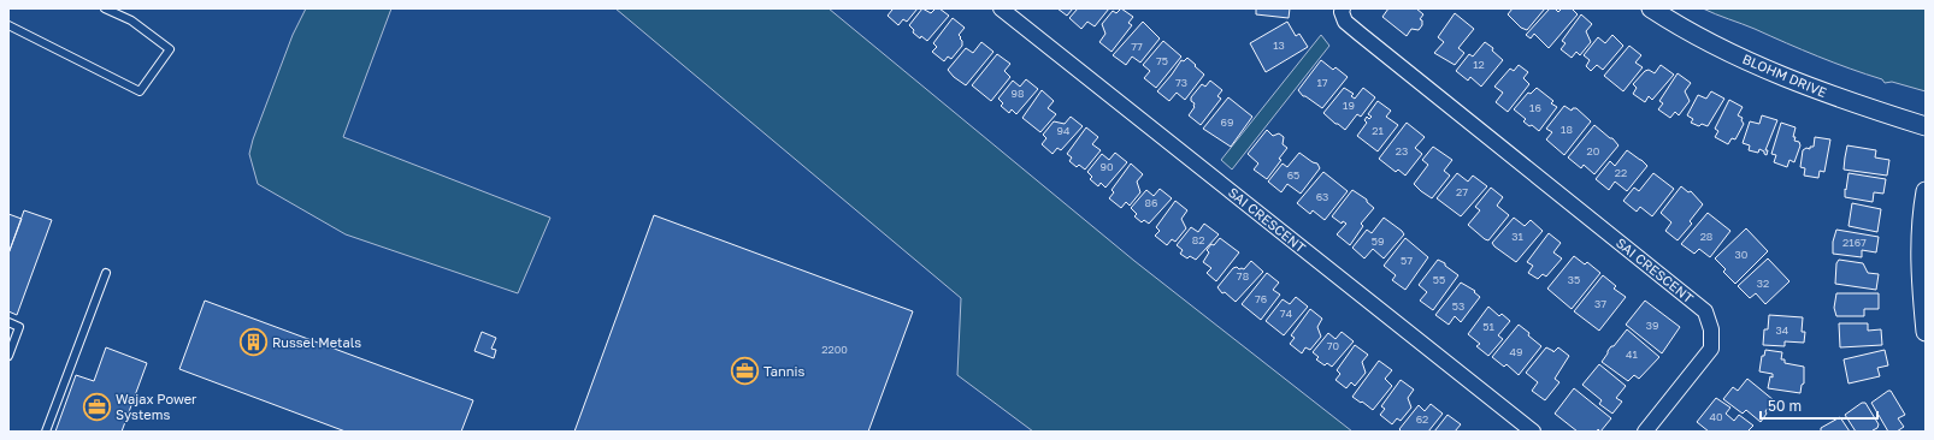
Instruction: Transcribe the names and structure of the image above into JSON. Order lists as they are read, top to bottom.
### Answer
{
  "streets": {
    "street": ["BLOHM DRIVE", "SAI CRESCENT"]
  },
  "places": {
    "building": ["Russel Metals"],
    "office": ["Tannis", "Wajax Power Systems"]
  },
  "house_numbers": [
    "13",
    "77",
    "75",
    "12",
    "73",
    "17",
    "98",
    "19",
    "16",
    "69",
    "18",
    "94",
    "21",
    "23",
    "20",
    "90",
    "22",
    "65",
    "27",
    "63",
    "86",
    "31",
    "28",
    "82",
    "59",
    "2167",
    "30",
    "57",
    "78",
    "55",
    "35",
    "32",
    "76",
    "37",
    "53",
    "74",
    "39",
    "51",
    "34",
    "70",
    "2200",
    "49",
    "41",
    "40",
    "62"
  ],
  "scale_bar": "50 m"
}
